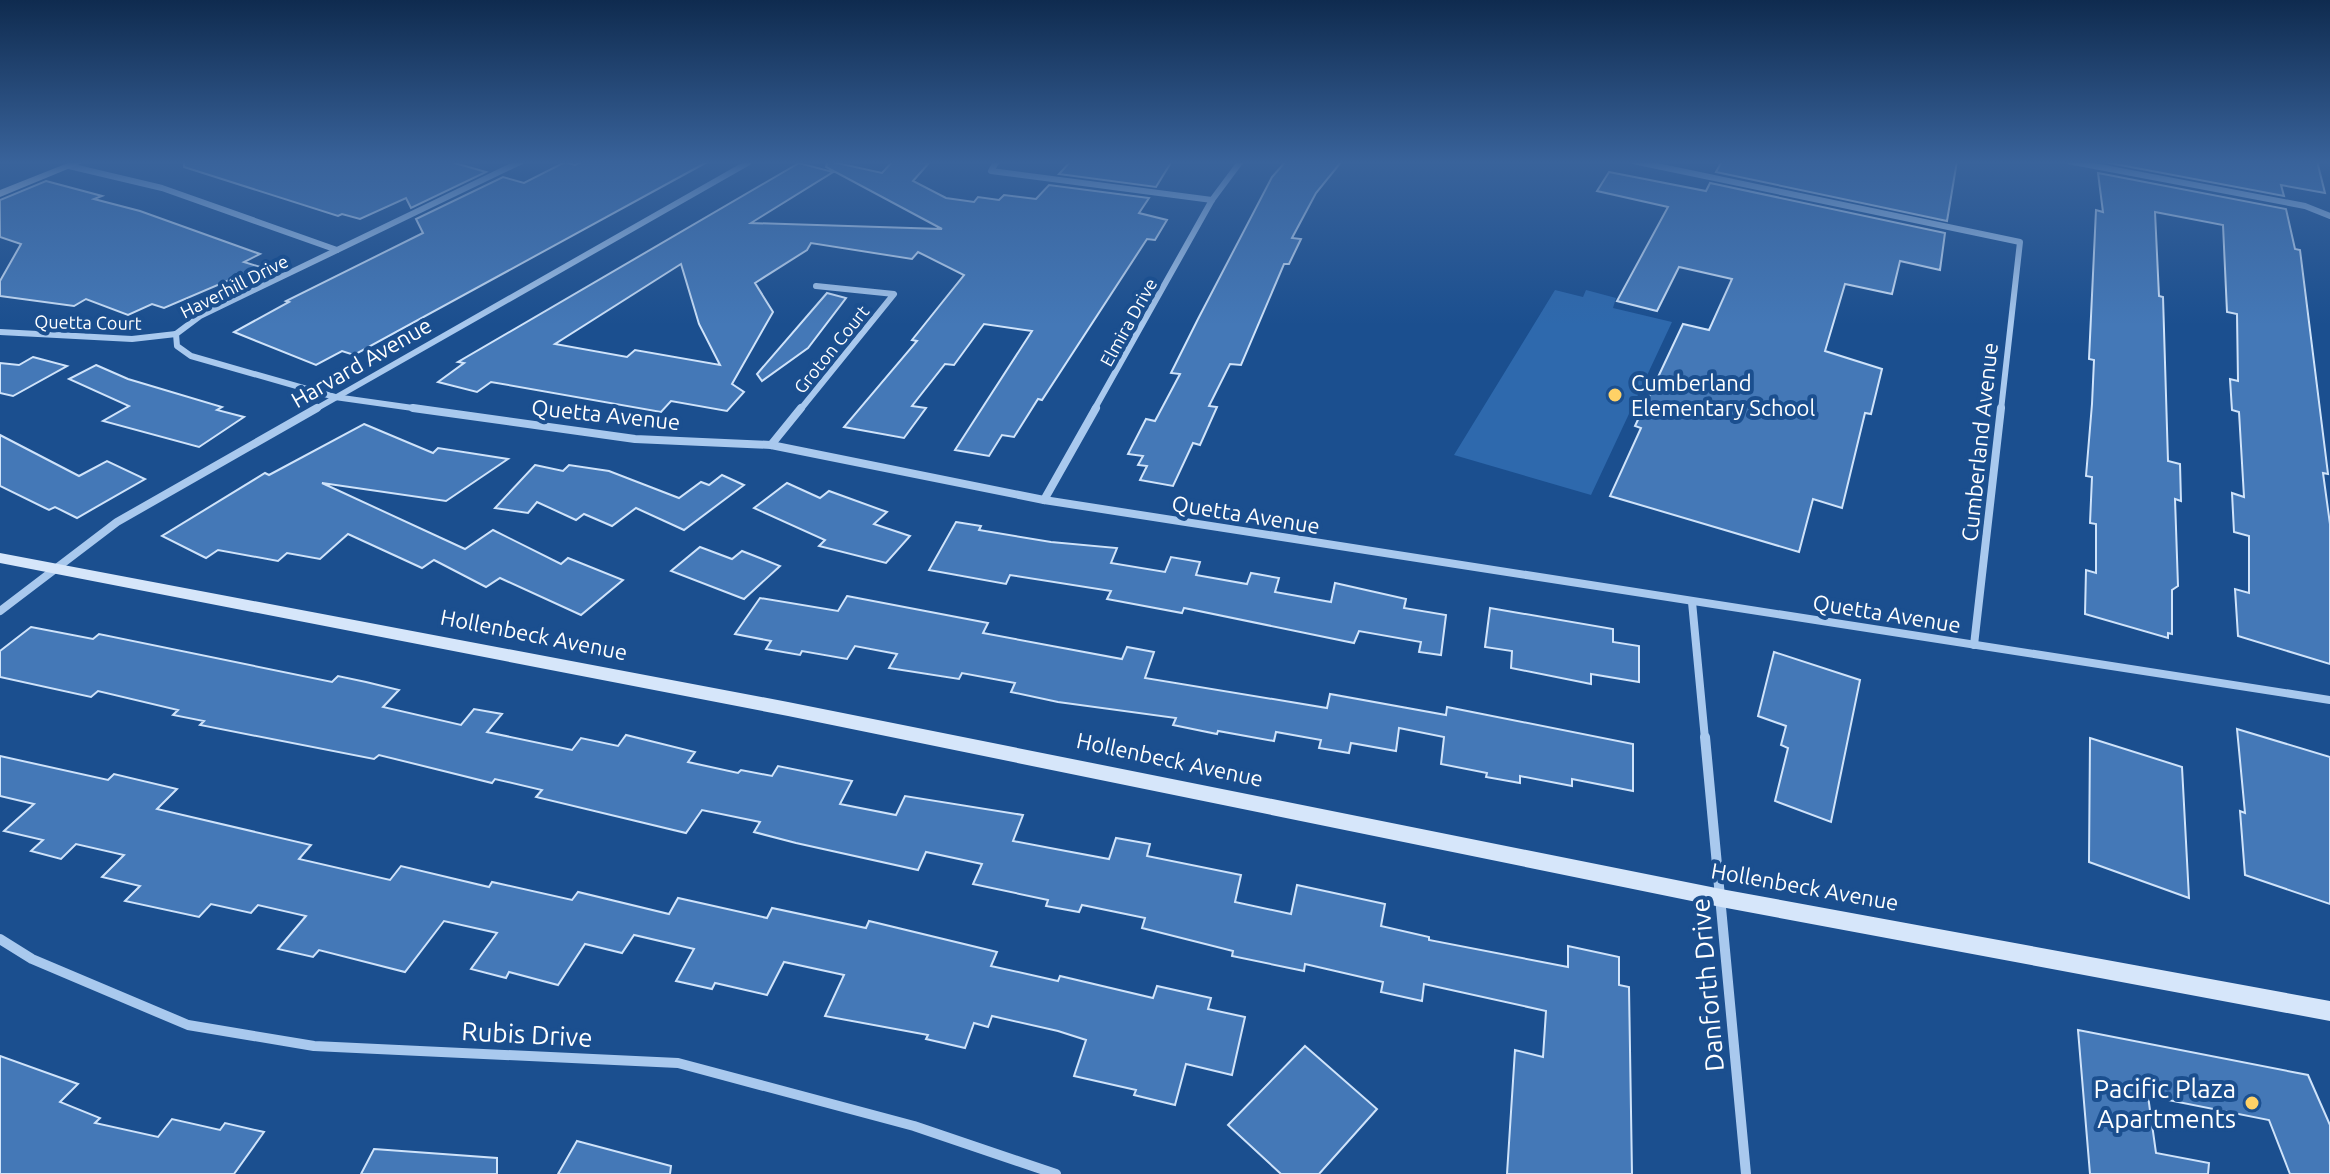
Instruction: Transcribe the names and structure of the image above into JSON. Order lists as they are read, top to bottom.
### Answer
{
  "streets": {
    "street": [
      "Haverhill Drive",
      "Quetta Court",
      "Elmira Drive",
      "Groton Court",
      "Harvard Avenue",
      "Quetta Avenue",
      "Cumberland Avenue",
      "Hollenbeck Avenue",
      "Danforth Drive",
      "Rubis Drive"
    ]
  },
  "crossings": [
    ["Haverhill Drive", "Quetta Court"],
    ["Haverhill Drive", "Quetta Avenue"],
    ["Quetta Court", "Quetta Avenue"],
    ["Elmira Drive", "Quetta Avenue"],
    ["Groton Court", "Quetta Avenue"],
    ["Harvard Avenue", "Quetta Avenue"],
    ["Harvard Avenue", "Hollenbeck Avenue"],
    ["Quetta Avenue", "Cumberland Avenue"],
    ["Quetta Avenue", "Danforth Drive"],
    ["Hollenbeck Avenue", "Danforth Drive"]
  ],
  "places": ["Cumberland Elementary School", "Pacific Plaza Apartments"]
}
